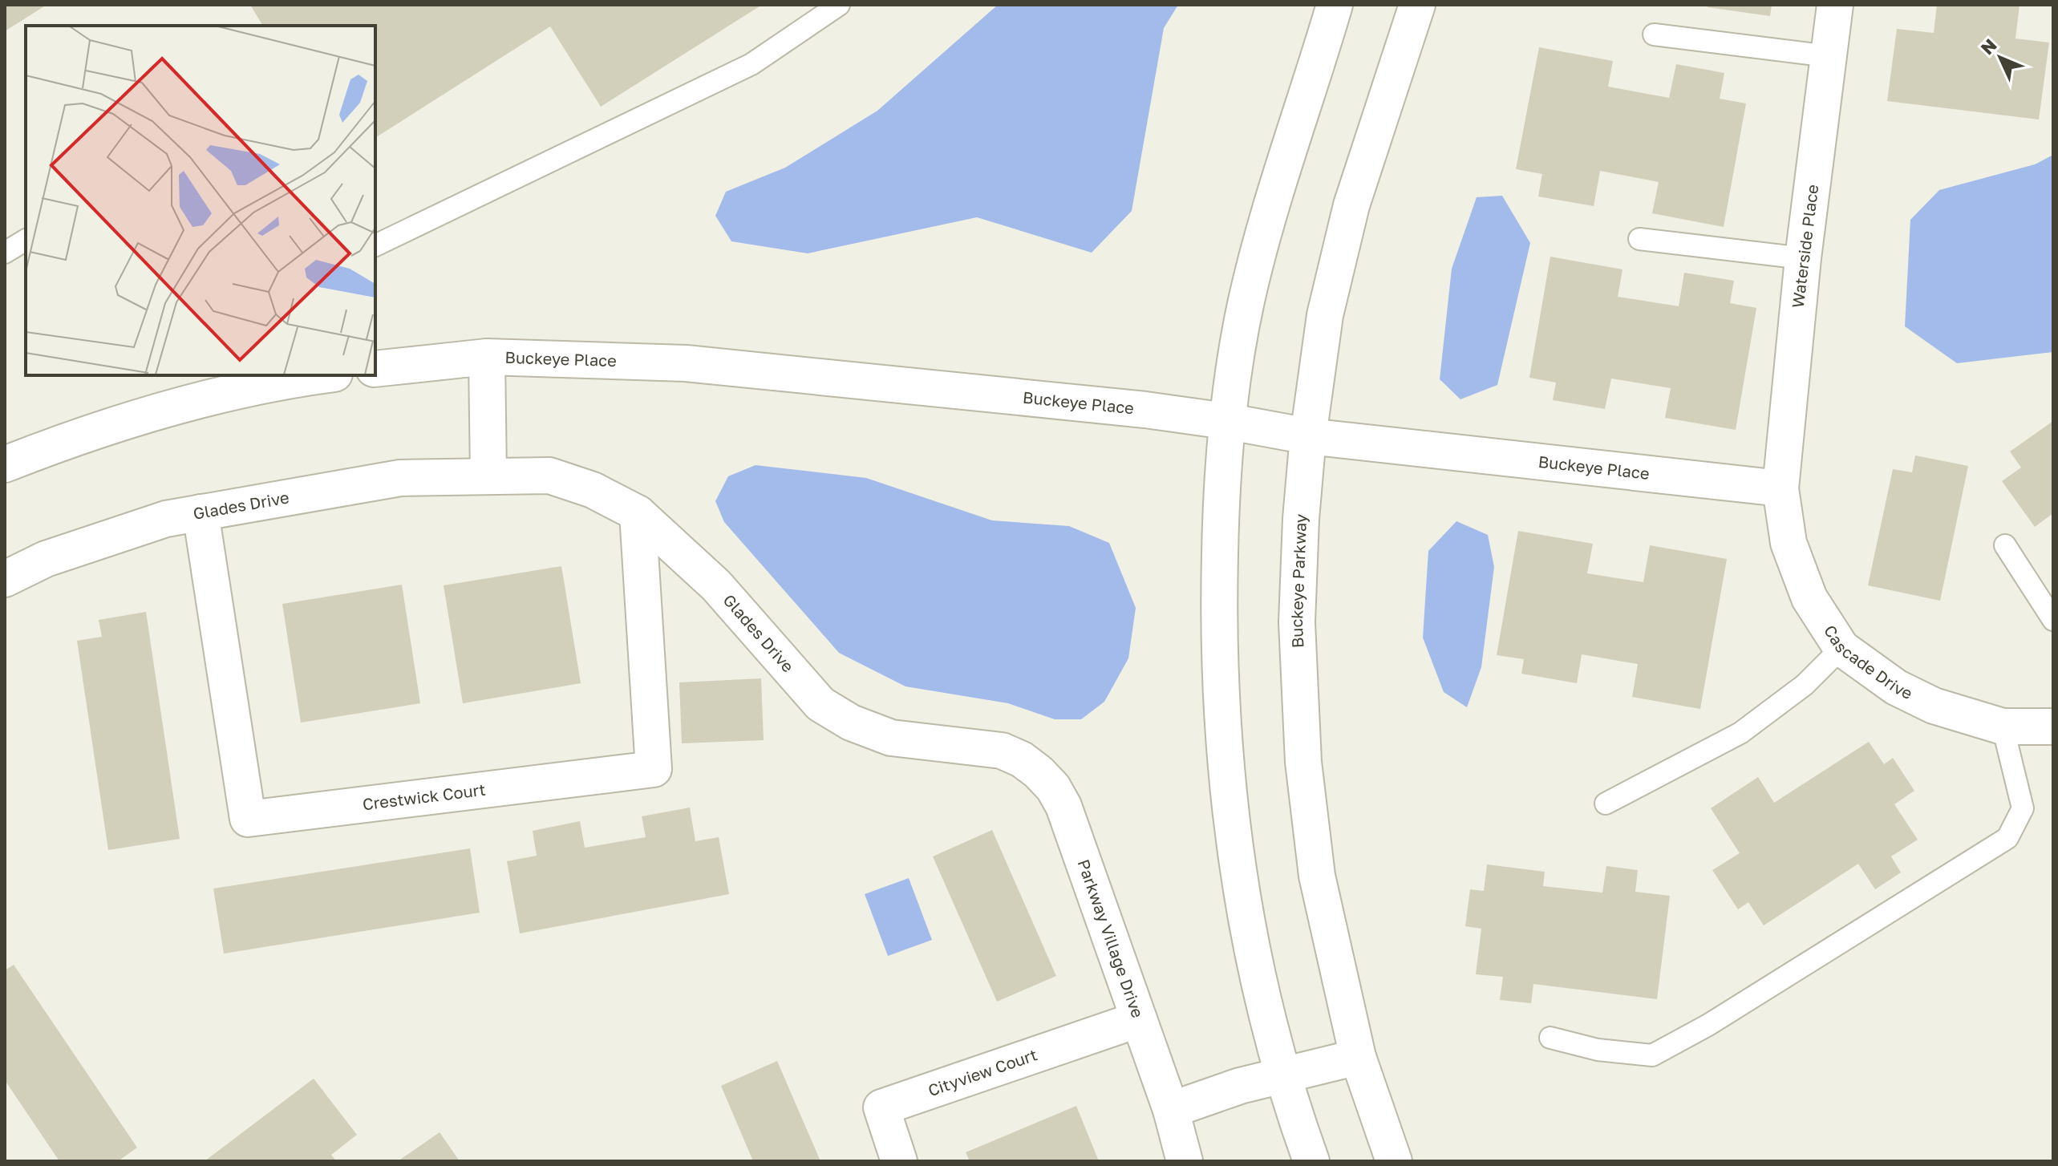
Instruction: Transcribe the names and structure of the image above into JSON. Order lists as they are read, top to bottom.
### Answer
{
  "streets": {
    "street": [
      "Waterside Place",
      "Buckeye Place",
      "Glades Drive",
      "Buckeye Parkway",
      "Cascade Drive",
      "Crestwick Court",
      "Parkway Village Drive",
      "Cityview Court"
    ]
  },
  "crossings": [
    ["Waterside Place", "Buckeye Place"],
    ["Waterside Place", "Cascade Drive"],
    ["Buckeye Place", "Buckeye Parkway"],
    ["Buckeye Place", "Cascade Drive"],
    ["Glades Drive", "Crestwick Court"],
    ["Glades Drive", "Parkway Village Drive"],
    ["Parkway Village Drive", "Cityview Court"]
  ],
  "north": "top left"
}
